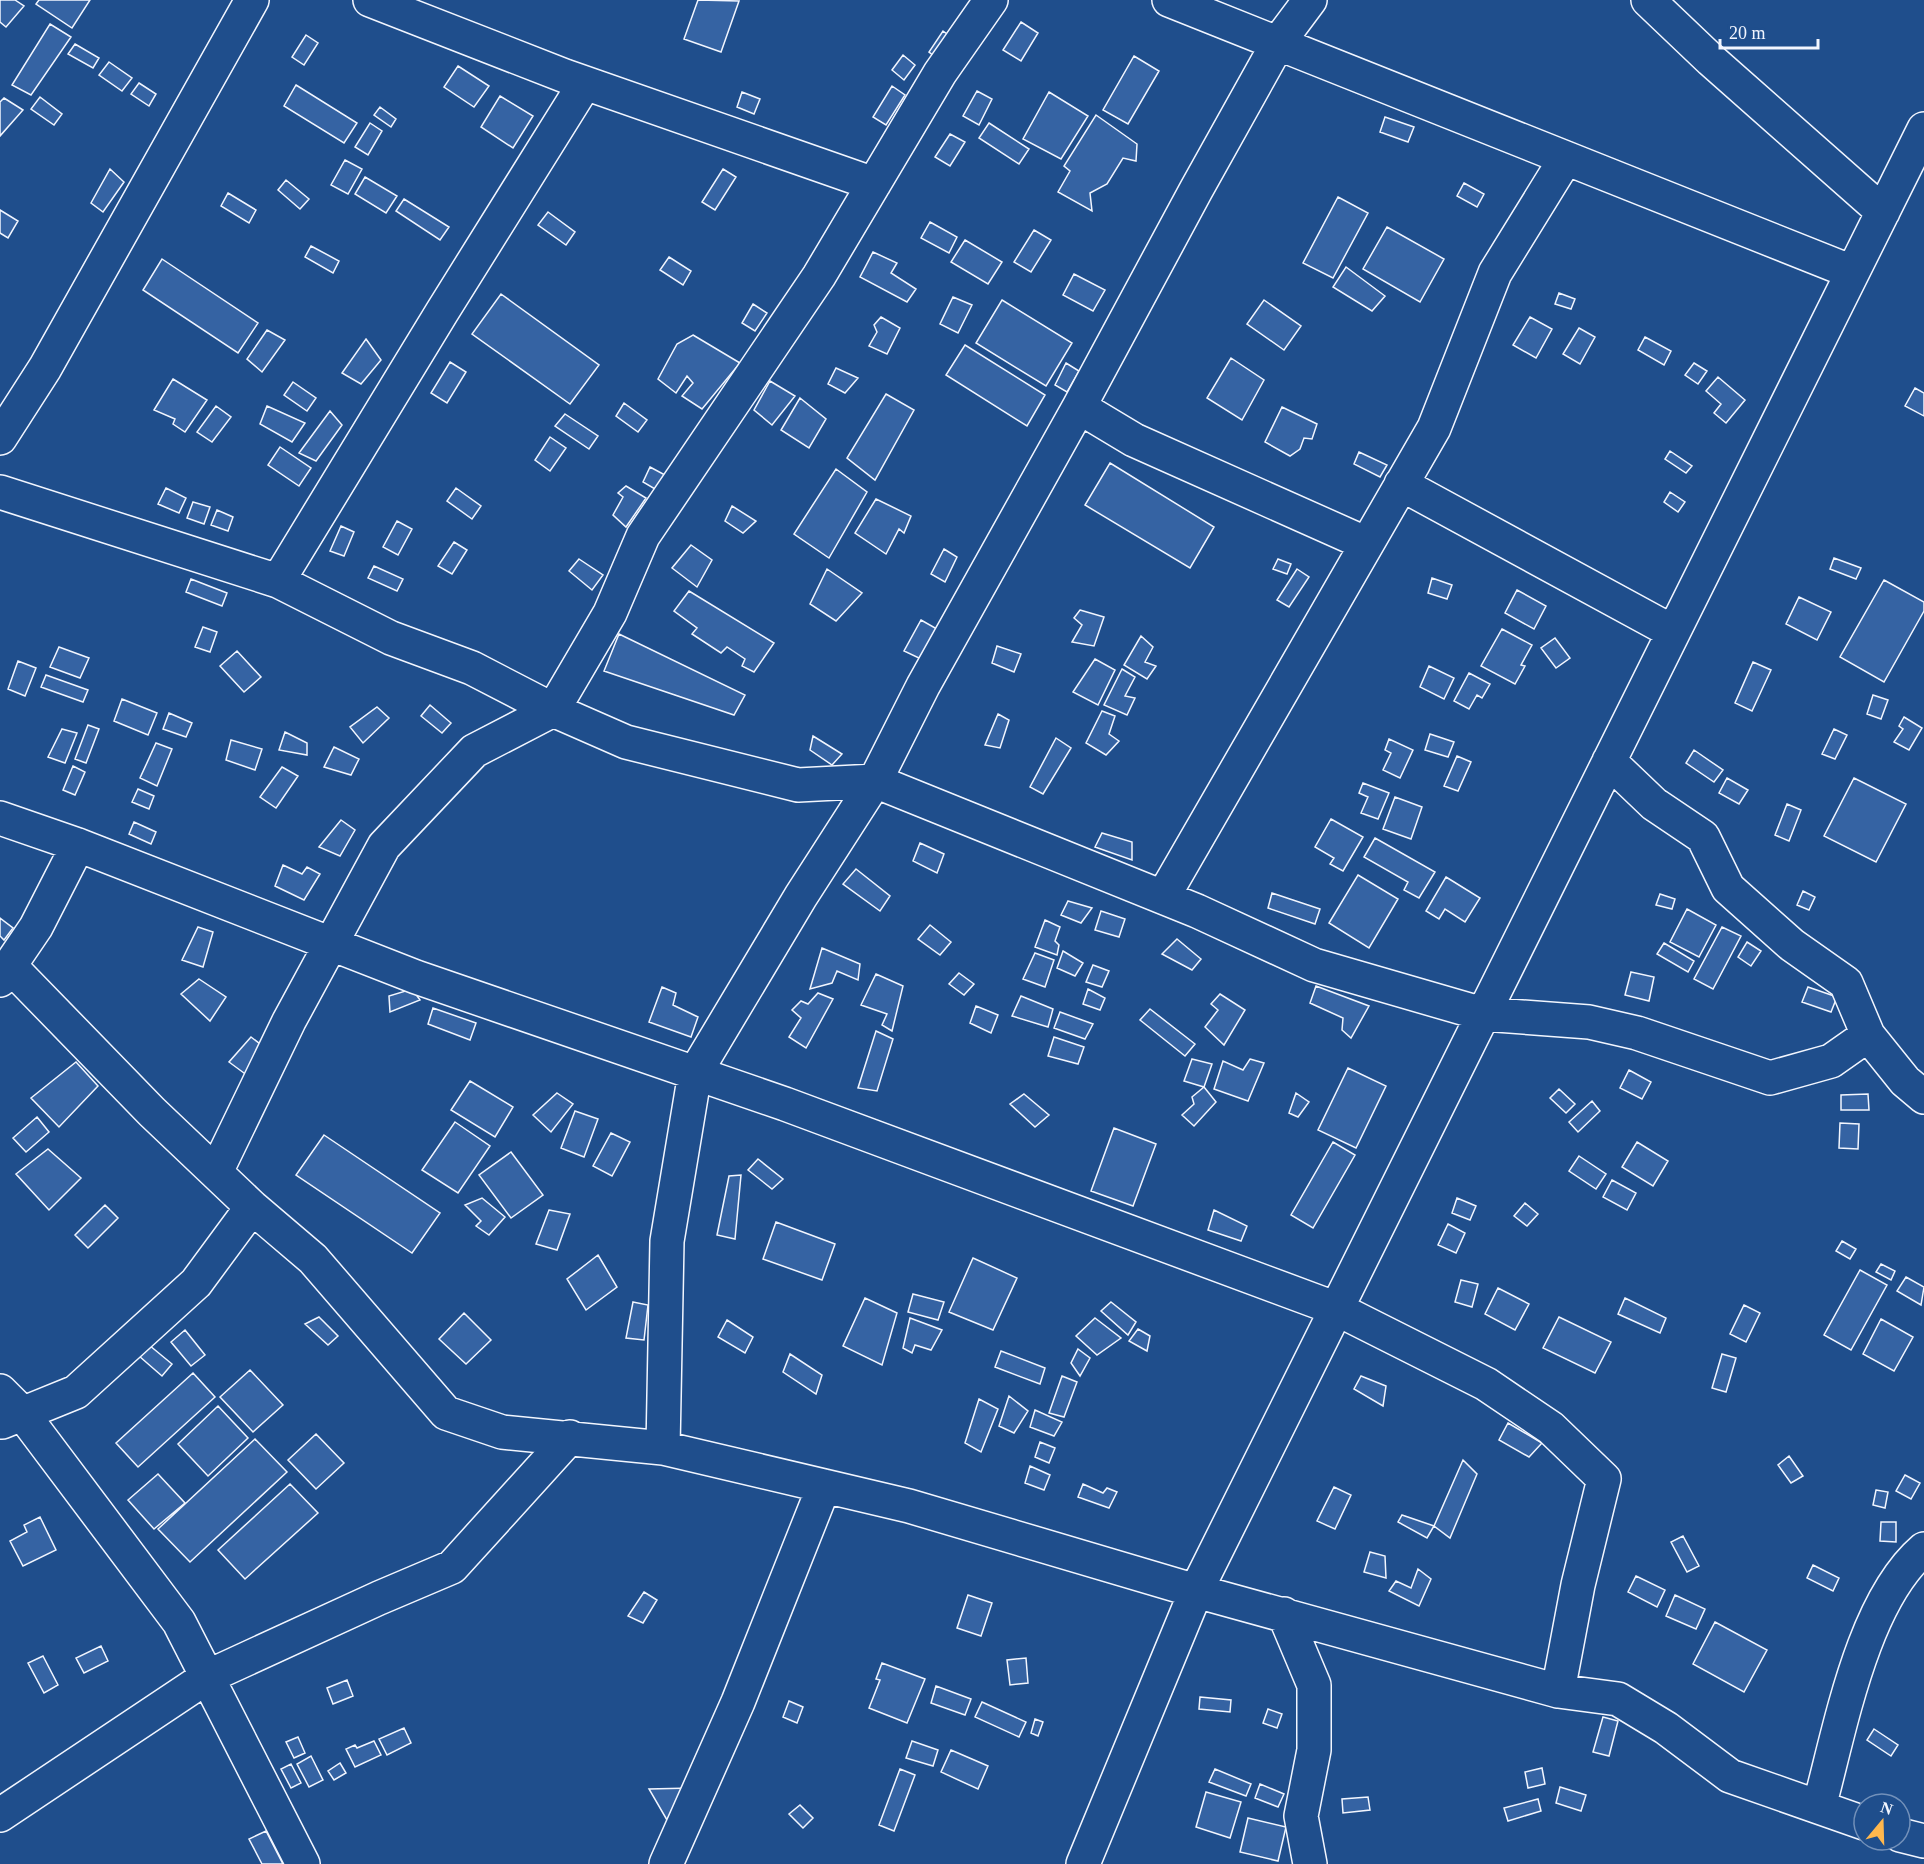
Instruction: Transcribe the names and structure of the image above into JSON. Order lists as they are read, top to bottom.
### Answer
{
  "scale_bar": "20 m",
  "north": "top"
}
